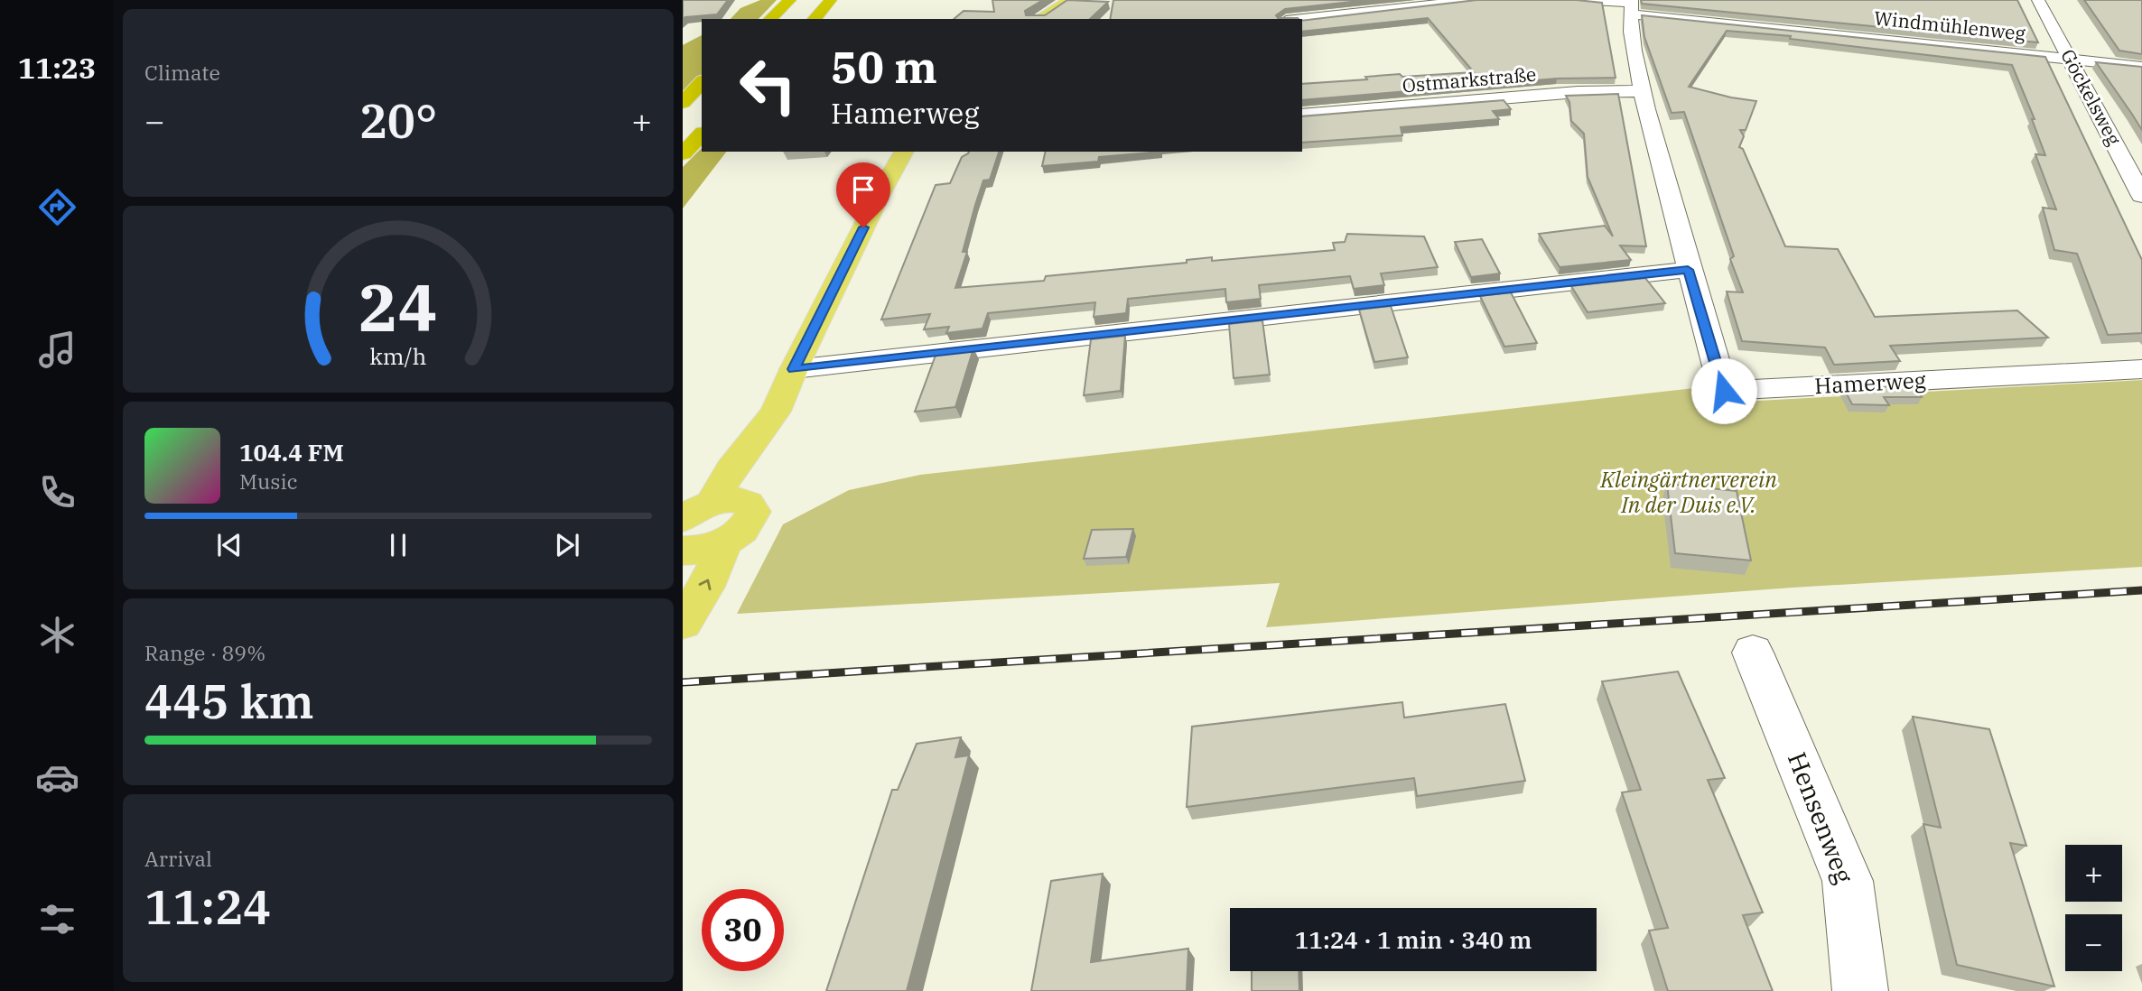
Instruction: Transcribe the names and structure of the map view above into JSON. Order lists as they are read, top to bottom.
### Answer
{
  "streets": {
    "street": [
      "Windmühlenweg",
      "Ostmarkstraße",
      "Göckelsweg",
      "Hamerweg",
      "Hensenweg"
    ]
  },
  "crossings": [
    ["Windmühlenweg", "Göckelsweg"],
    ["Windmühlenweg", "Hamerweg"],
    ["Ostmarkstraße", "Hamerweg"]
  ],
  "parks": ["Kleingärtnerverein In der Duis e.V."],
  "page": {
    "tabs": "11:23",
    "tile": [
      "Climate",
      ["Range · 89%", "445 km"],
      ["Arrival", "11:24"]
    ],
    "turn": ["50 m", "Hamerweg"],
    "heat": ["−", "20°", "+"],
    "song": ["104.4 FM", "Music"],
    "map_buttons": ["+", "−"],
    "limit": "30",
    "trip": "11:24 · 1 min · 340 m",
    "gauge": ["24", "km/h"]
  }
}
